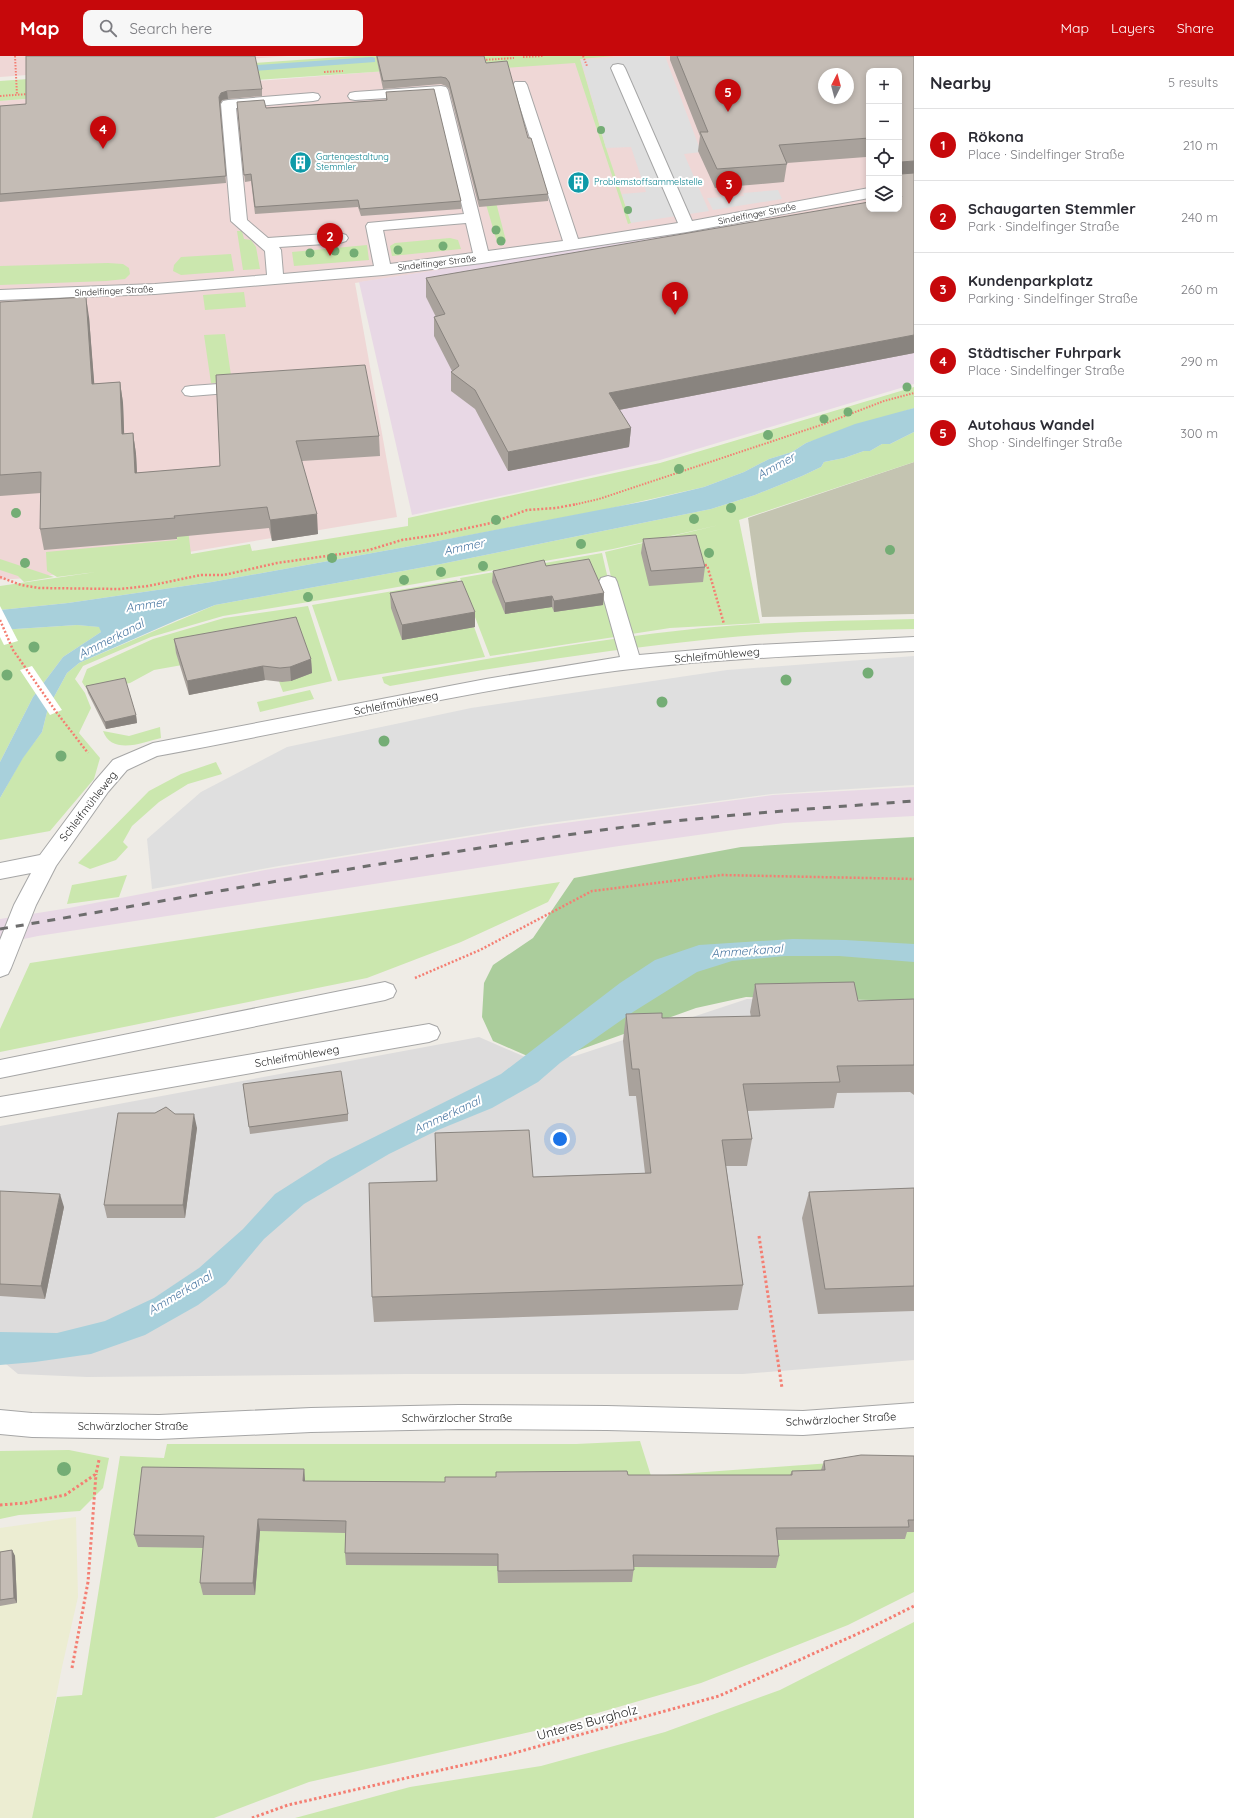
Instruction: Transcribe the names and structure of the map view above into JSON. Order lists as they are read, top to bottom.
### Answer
{
  "streets": {
    "street": ["Sindelfinger Straße", "Schleifmühleweg", "Schwärzlocher Straße"],
    "path": ["Unteres Burgholz"]
  },
  "water": ["Ammer", "Ammerkanal"],
  "places": {
    "building": ["Gartengestaltung Stemmler", "Problemstoffsammelstelle"]
  },
  "north": "top",
  "page": {
    "header": "Map",
    "search": "Search here",
    "nav": ["Map", "Layers", "Share"],
    "heading": ["Nearby", "5 results"],
    "map_buttons": ["+", "−"],
    "pins": [
      "5",
      "4",
      "3",
      "2",
      "1"
    ],
    "list": [
      {
        "mark": "1",
        "name": "Rökona",
        "note": "Place · Sindelfinger Straße",
        "value": "210 m"
      },
      {
        "mark": "2",
        "name": "Schaugarten Stemmler",
        "note": "Park · Sindelfinger Straße",
        "value": "240 m"
      },
      {
        "mark": "3",
        "name": "Kundenparkplatz",
        "note": "Parking · Sindelfinger Straße",
        "value": "260 m"
      },
      {
        "mark": "4",
        "name": "Städtischer Fuhrpark",
        "note": "Place · Sindelfinger Straße",
        "value": "290 m"
      },
      {
        "mark": "5",
        "name": "Autohaus Wandel",
        "note": "Shop · Sindelfinger Straße",
        "value": "300 m"
      }
    ]
  }
}
